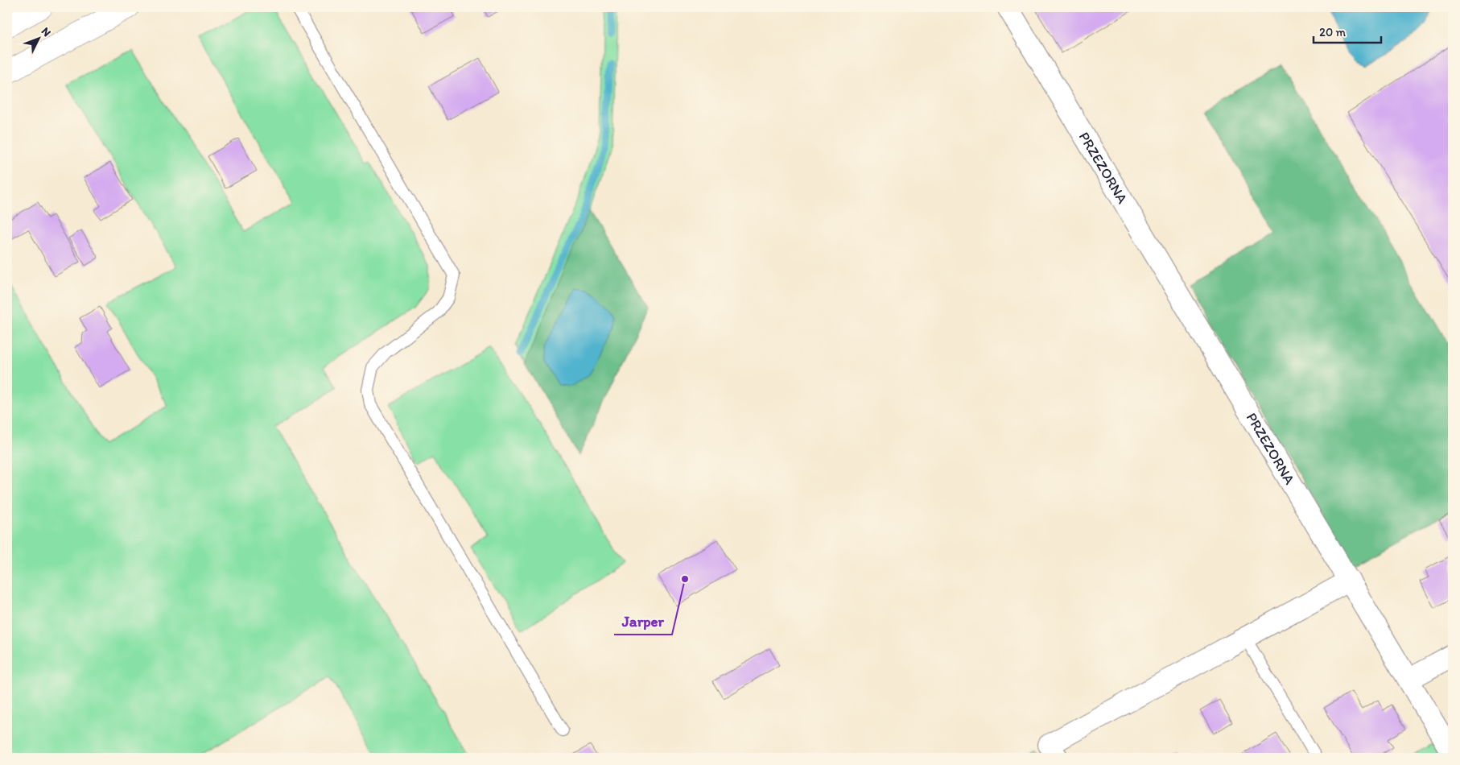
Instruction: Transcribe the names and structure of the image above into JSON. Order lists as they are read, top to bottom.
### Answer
{
  "streets": {
    "street": ["PRZEZORNA"]
  },
  "places": ["Jarper"],
  "scale_bar": "20 m",
  "north": "top right"
}
